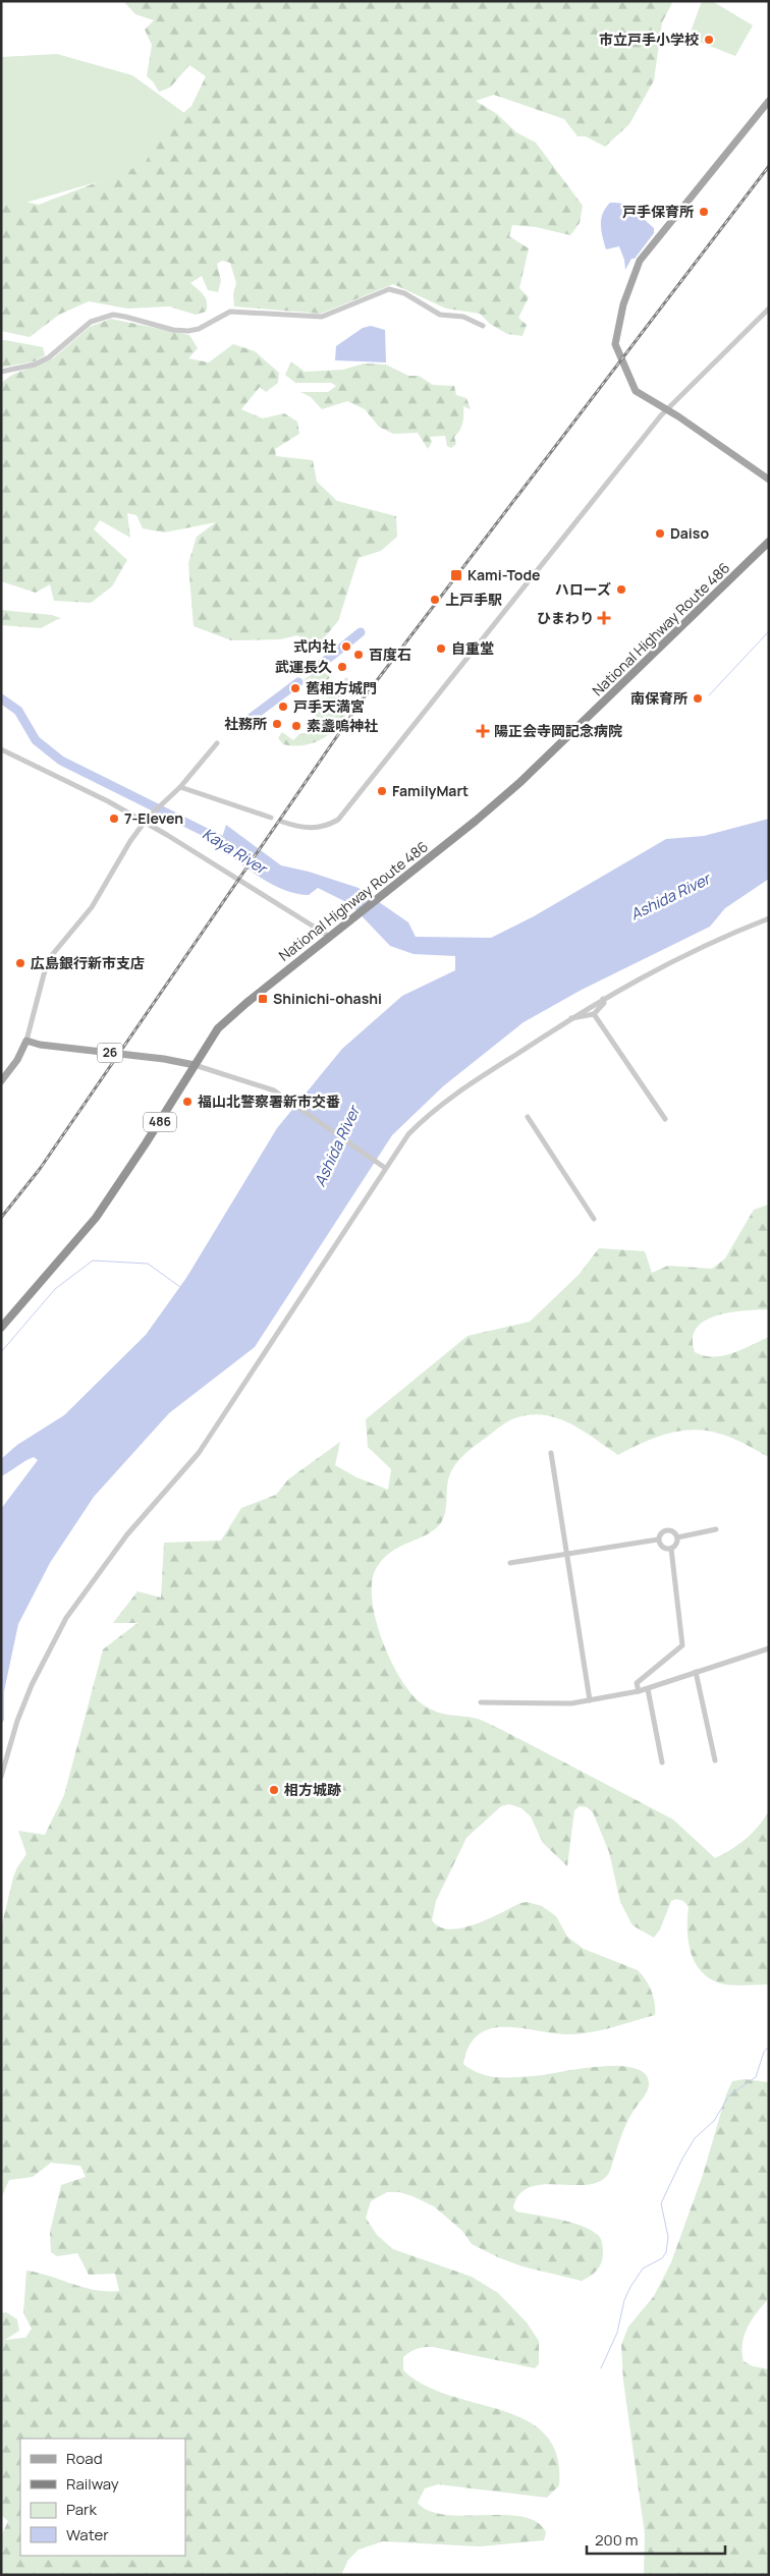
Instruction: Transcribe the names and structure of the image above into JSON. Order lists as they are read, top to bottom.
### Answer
{
  "streets": {
    "highway": ["National Highway Route 486", "486"],
    "main road": ["26"]
  },
  "crossings": [
    ["National Highway Route 486", "26"]
  ],
  "water": ["Kaya River", "Ashida River"],
  "places": {
    "other": [
      "市立戸手小学校",
      "戸手保育所",
      "Daiso",
      "ハローズ",
      "上戸手駅",
      "式内社",
      "自重堂",
      "百度石",
      "武運長久",
      "舊相方城門",
      "南保育所",
      "戸手天満宮",
      "社務所",
      "素盞嗚神社",
      "FamilyMart",
      "7-Eleven",
      "広島銀行新市支店",
      "福山北警察署新市交番",
      "相方城跡"
    ],
    "transit": ["Kami-Tode", "Shinichi-ohashi"],
    "health": ["ひまわり", "陽正会寺岡記念病院"]
  },
  "legend": [
    "Road",
    "Railway",
    "Park",
    "Water"
  ],
  "scale_bar": "200 m"
}
